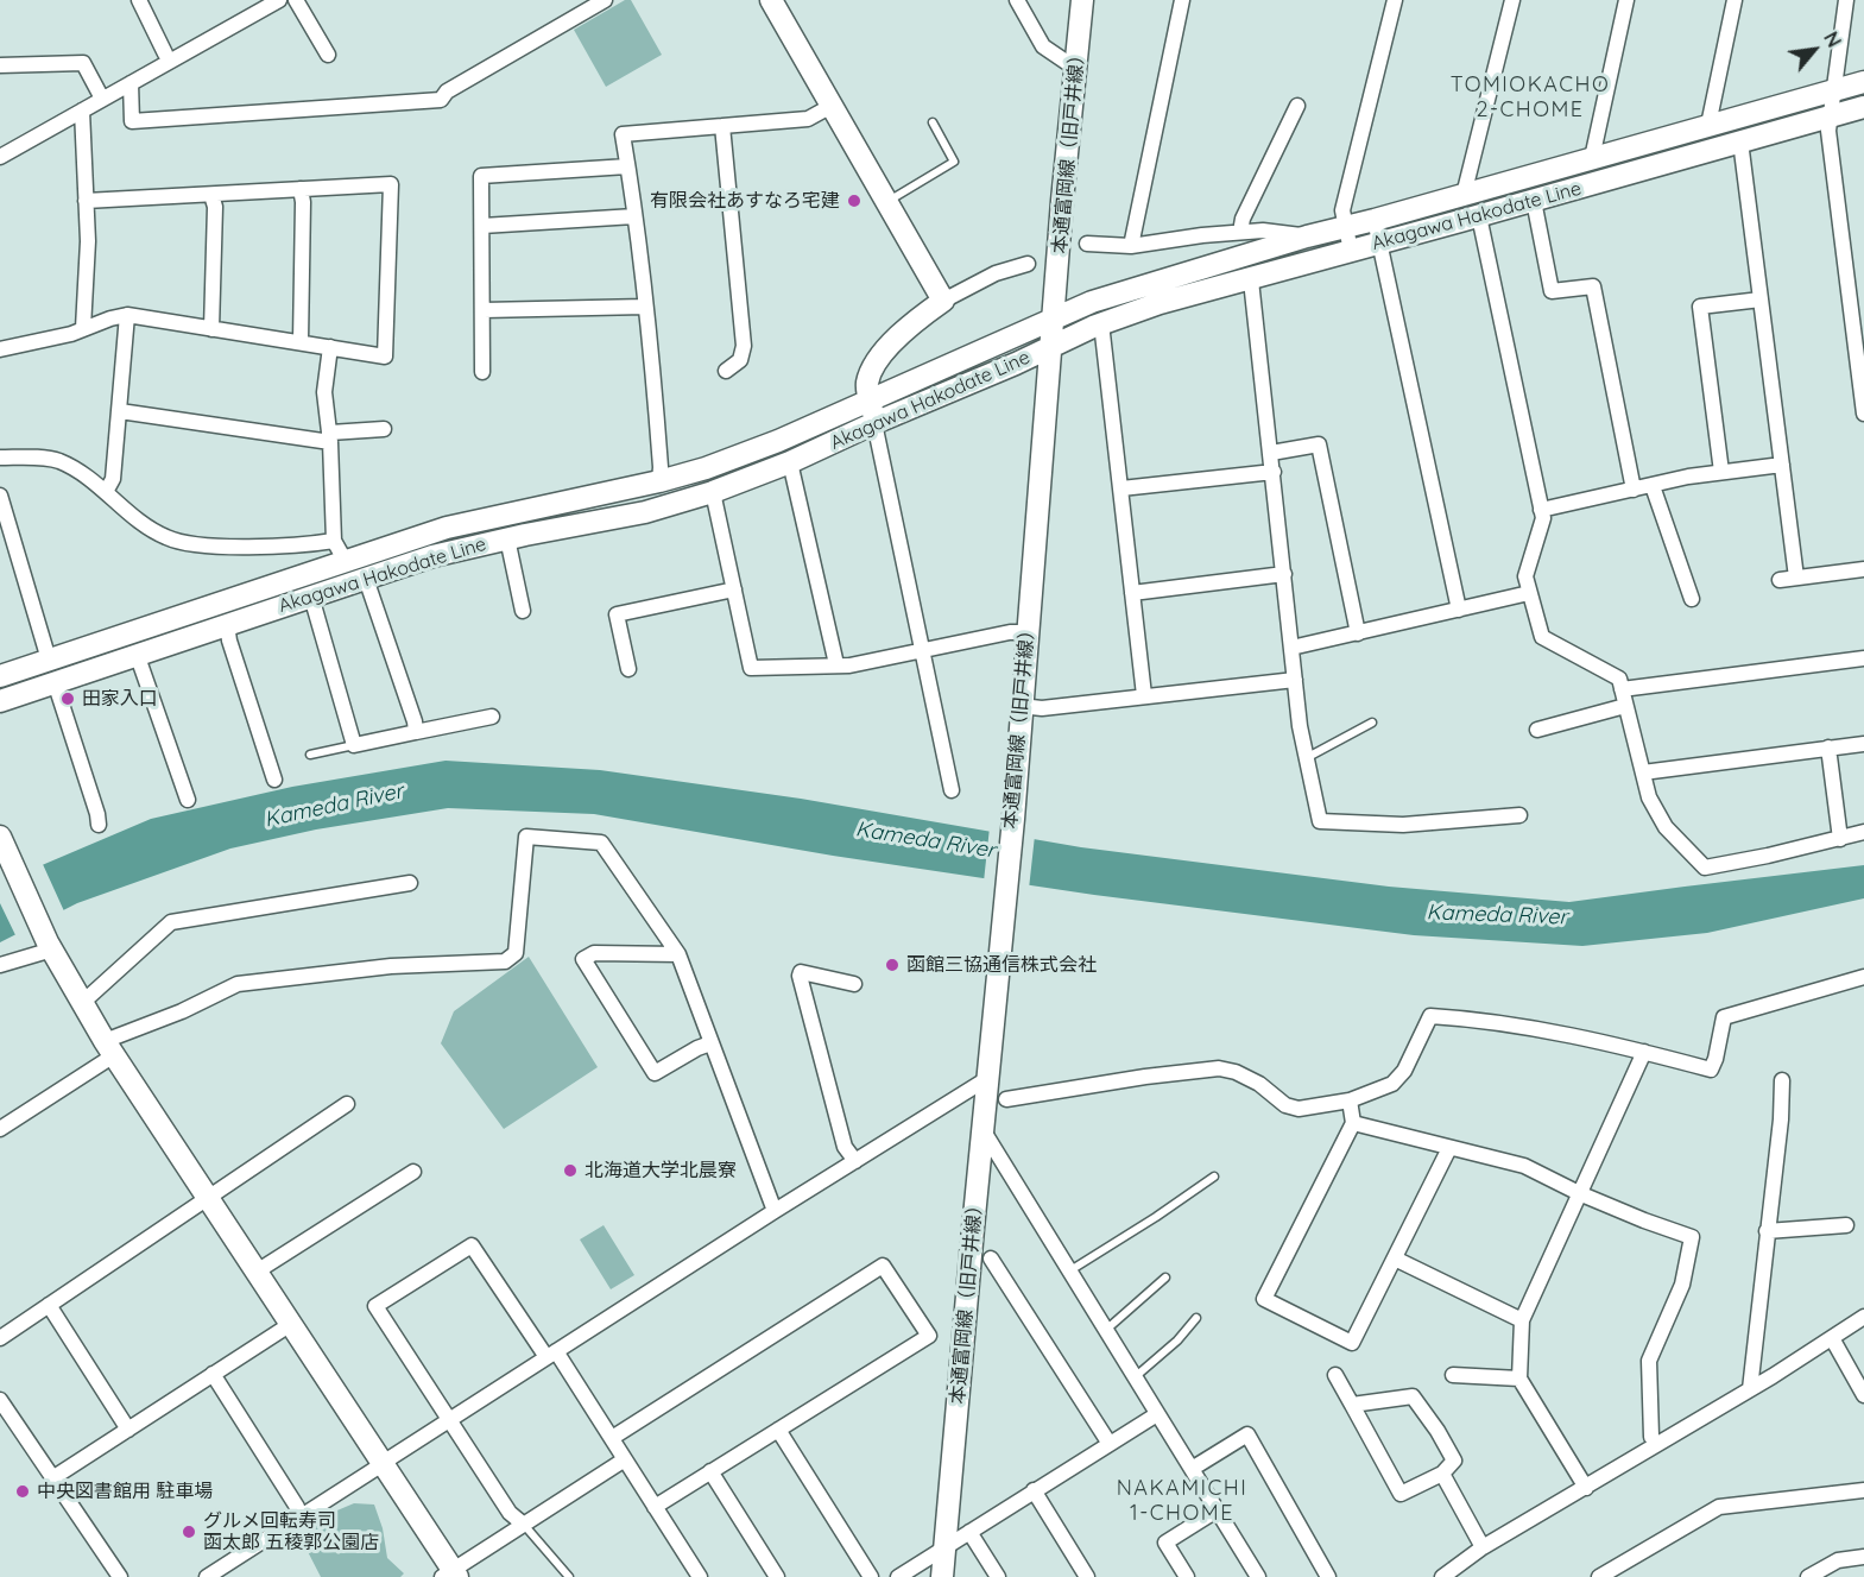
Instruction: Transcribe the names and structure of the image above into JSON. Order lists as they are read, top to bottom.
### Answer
{
  "streets": {
    "main road": ["本通富岡線（旧戸井線）", "Akagawa Hakodate Line"]
  },
  "crossings": [
    ["本通富岡線（旧戸井線）", "Akagawa Hakodate Line"]
  ],
  "districts": ["TOMIOKACHO 2-CHOME", "NAKAMICHI 1-CHOME"],
  "water": ["Kameda River"],
  "places": [
    "有限会社あすなろ宅建",
    "田家入口",
    "函館三協通信株式会社",
    "北海道大学北晨寮",
    "中央図書館用 駐車場",
    "グルメ回転寿司 函太郎 五稜郭公園店"
  ],
  "north": "top right"
}
